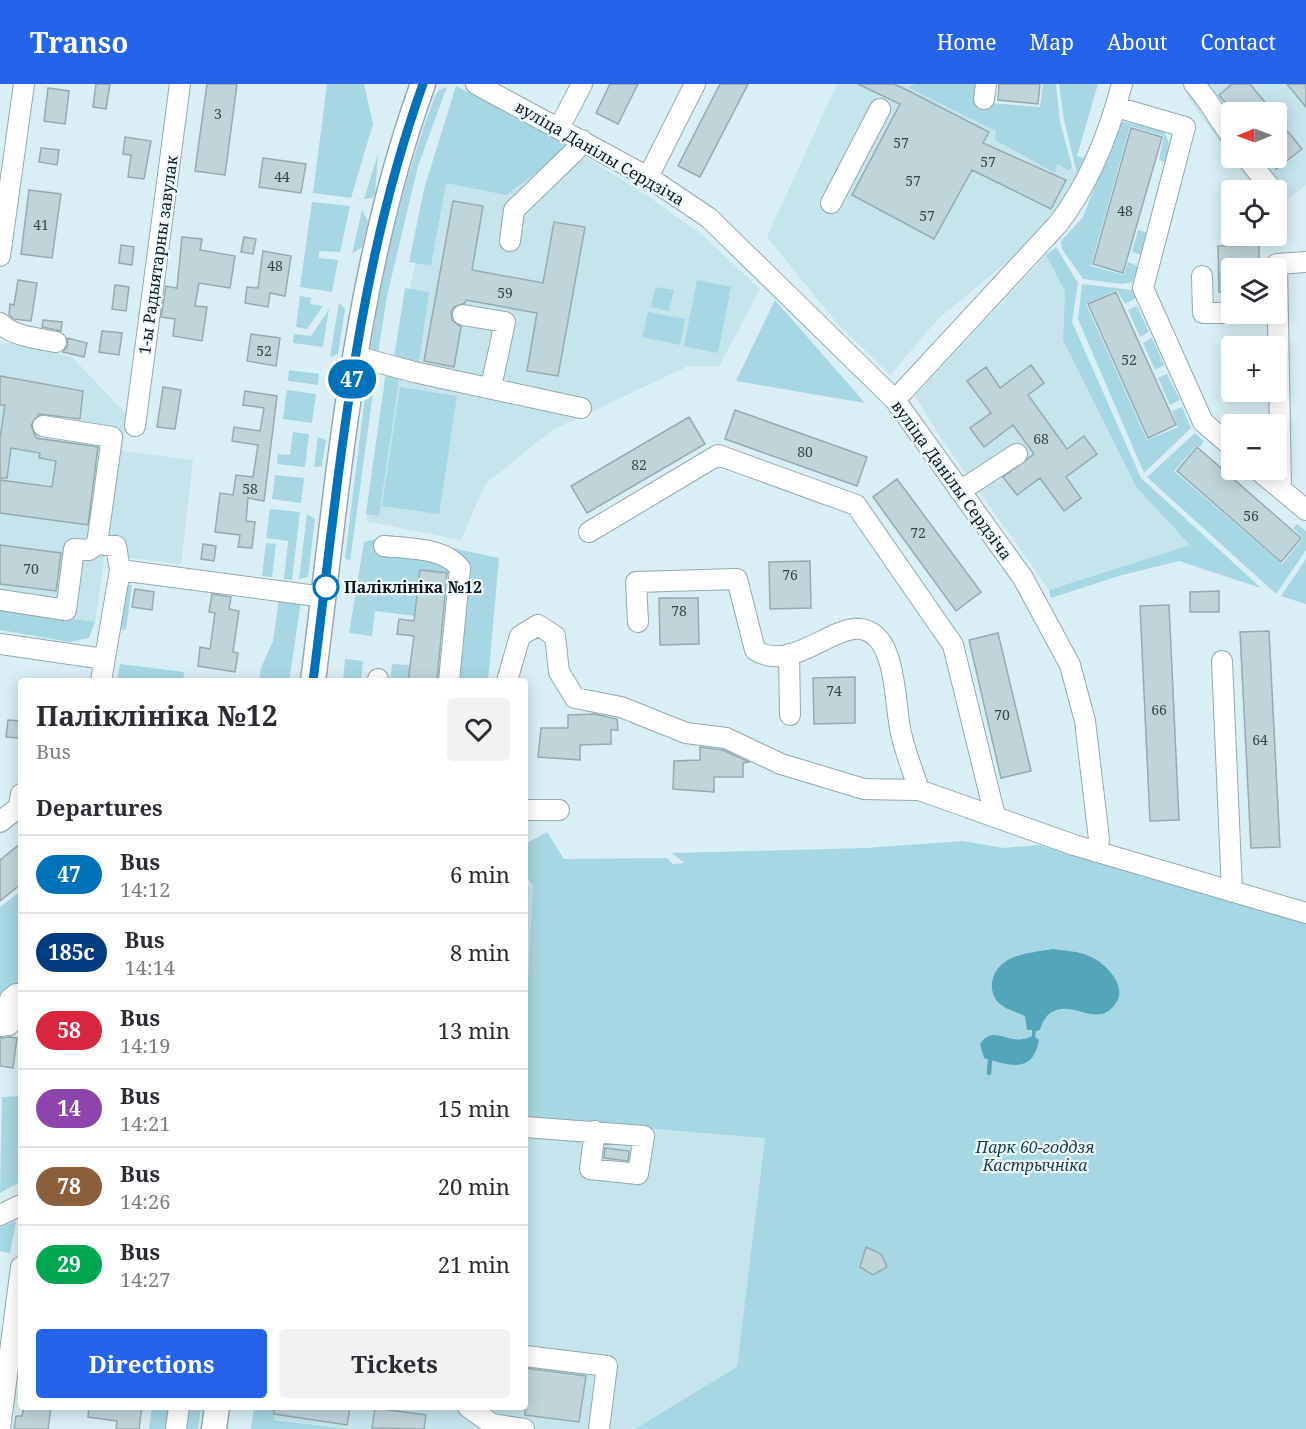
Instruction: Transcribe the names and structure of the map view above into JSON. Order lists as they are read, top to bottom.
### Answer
{
  "streets": {
    "street": ["вуліца Данілы Сердзіча", "1-ы Радыятарны завулак"]
  },
  "parks": ["Парк 60-годдзя Кастрычніка"],
  "places": ["Паліклініка №12"],
  "lines": ["bus line 47"],
  "house_numbers": [
    "3",
    "57",
    "57",
    "44",
    "57",
    "48",
    "57",
    "41",
    "48",
    "59",
    "52",
    "52",
    "68",
    "80",
    "82",
    "58",
    "56",
    "72",
    "70",
    "76",
    "78",
    "74",
    "66",
    "70",
    "64"
  ],
  "north": "left",
  "page": {
    "header": "Transo",
    "nav": [
      "Home",
      "Map",
      "About",
      "Contact"
    ],
    "on_map": "47",
    "map_buttons": ["+", "−"],
    "heading": [
      ["Паліклініка №12", "Bus"],
      "Departures"
    ],
    "list": [
      {
        "mark": "47",
        "name": "Bus",
        "note": "14:12",
        "value": "6 min"
      },
      {
        "mark": "185с",
        "name": "Bus",
        "note": "14:14",
        "value": "8 min"
      },
      {
        "mark": "58",
        "name": "Bus",
        "note": "14:19",
        "value": "13 min"
      },
      {
        "mark": "14",
        "name": "Bus",
        "note": "14:21",
        "value": "15 min"
      },
      {
        "mark": "78",
        "name": "Bus",
        "note": "14:26",
        "value": "20 min"
      },
      {
        "mark": "29",
        "name": "Bus",
        "note": "14:27",
        "value": "21 min"
      }
    ],
    "buttons": ["Directions", "Tickets"]
  }
}
